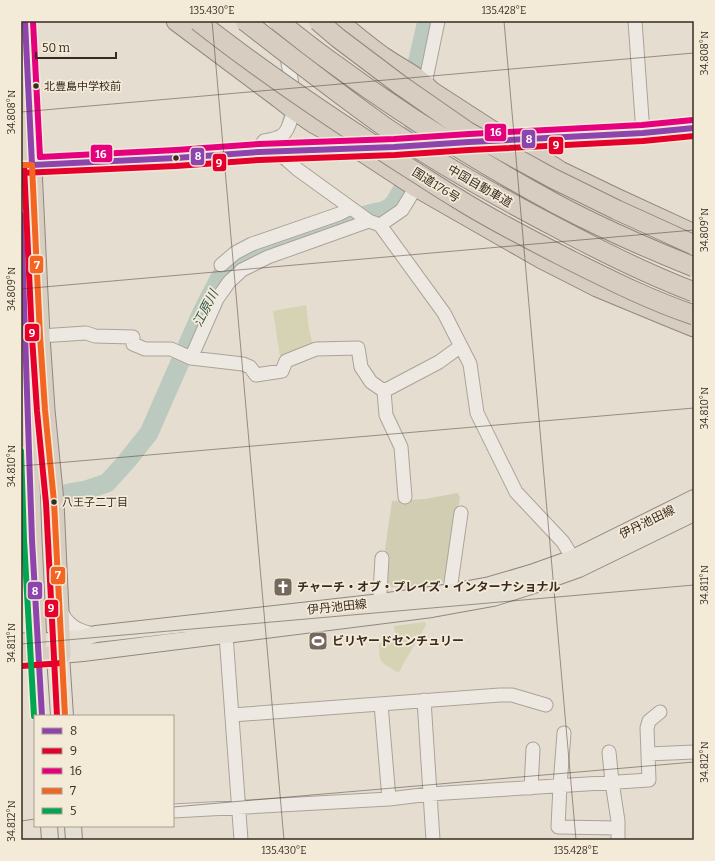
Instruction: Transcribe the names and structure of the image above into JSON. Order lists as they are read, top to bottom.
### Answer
{
  "streets": {
    "highway": ["国道176号", "中国自動車道"],
    "main road": ["伊丹池田線"]
  },
  "water": ["江原川"],
  "places": {
    "other": ["北豊島中学校前", "八王子二丁目"],
    "church": ["チャーチ・オブ・プレイズ・インターナショナル"],
    "sports": ["ビリヤードセンチュリー"]
  },
  "lines": [
    "transit line 8",
    "transit line 16",
    "transit line 9",
    "transit line 7",
    "transit line 5"
  ],
  "legend": [
    "8",
    "9",
    "16",
    "7",
    "5"
  ],
  "scale_bar": "50 m",
  "coordinates": [
    "135.430°E",
    "135.428°E",
    "34.808°N",
    "34.809°N",
    "34.810°N",
    "34.811°N",
    "34.812°N"
  ]
}
